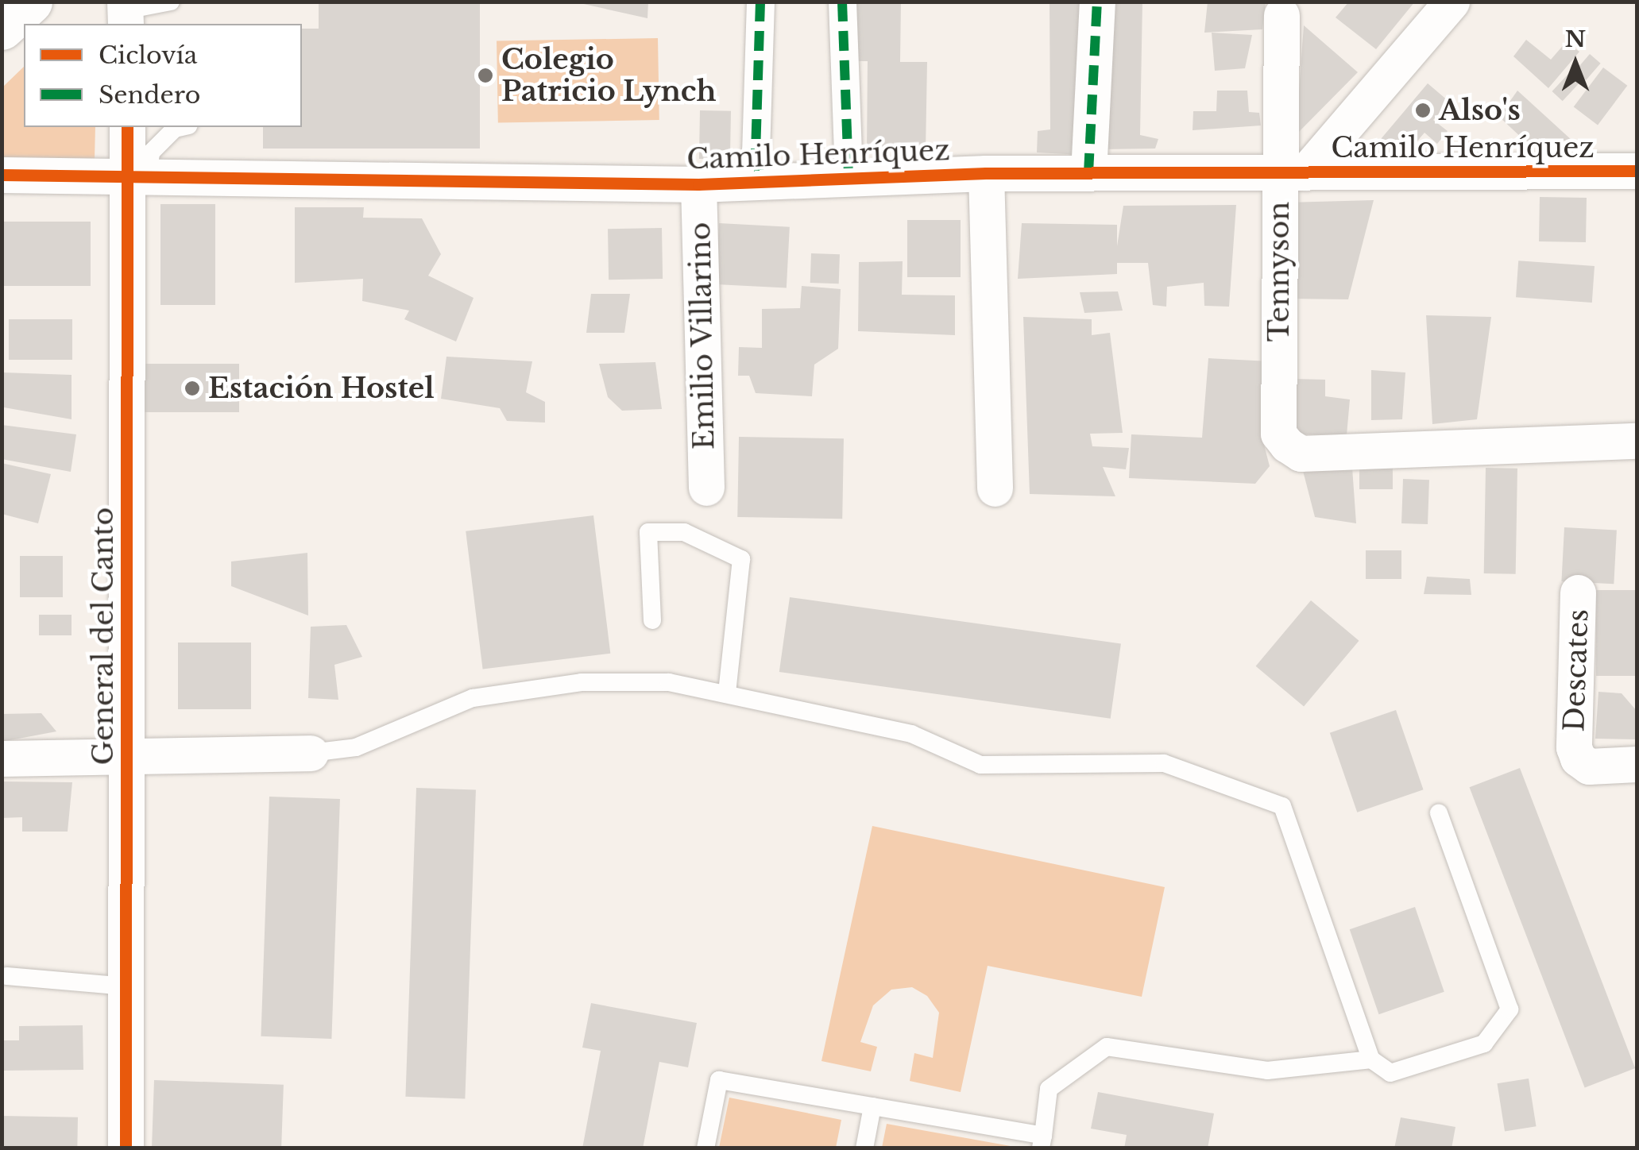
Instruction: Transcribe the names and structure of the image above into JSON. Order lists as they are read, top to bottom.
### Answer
{
  "streets": {
    "street": [
      "Camilo Henríquez",
      "Tennyson",
      "Emilio Villarino",
      "General del Canto",
      "Descates"
    ]
  },
  "crossings": [
    ["Camilo Henríquez", "Tennyson"],
    ["Camilo Henríquez", "Emilio Villarino"],
    ["Camilo Henríquez", "General del Canto"]
  ],
  "places": ["Colegio Patricio Lynch", "Also's", "Estación Hostel"],
  "legend": ["Ciclovía", "Sendero"],
  "north": "top"
}
